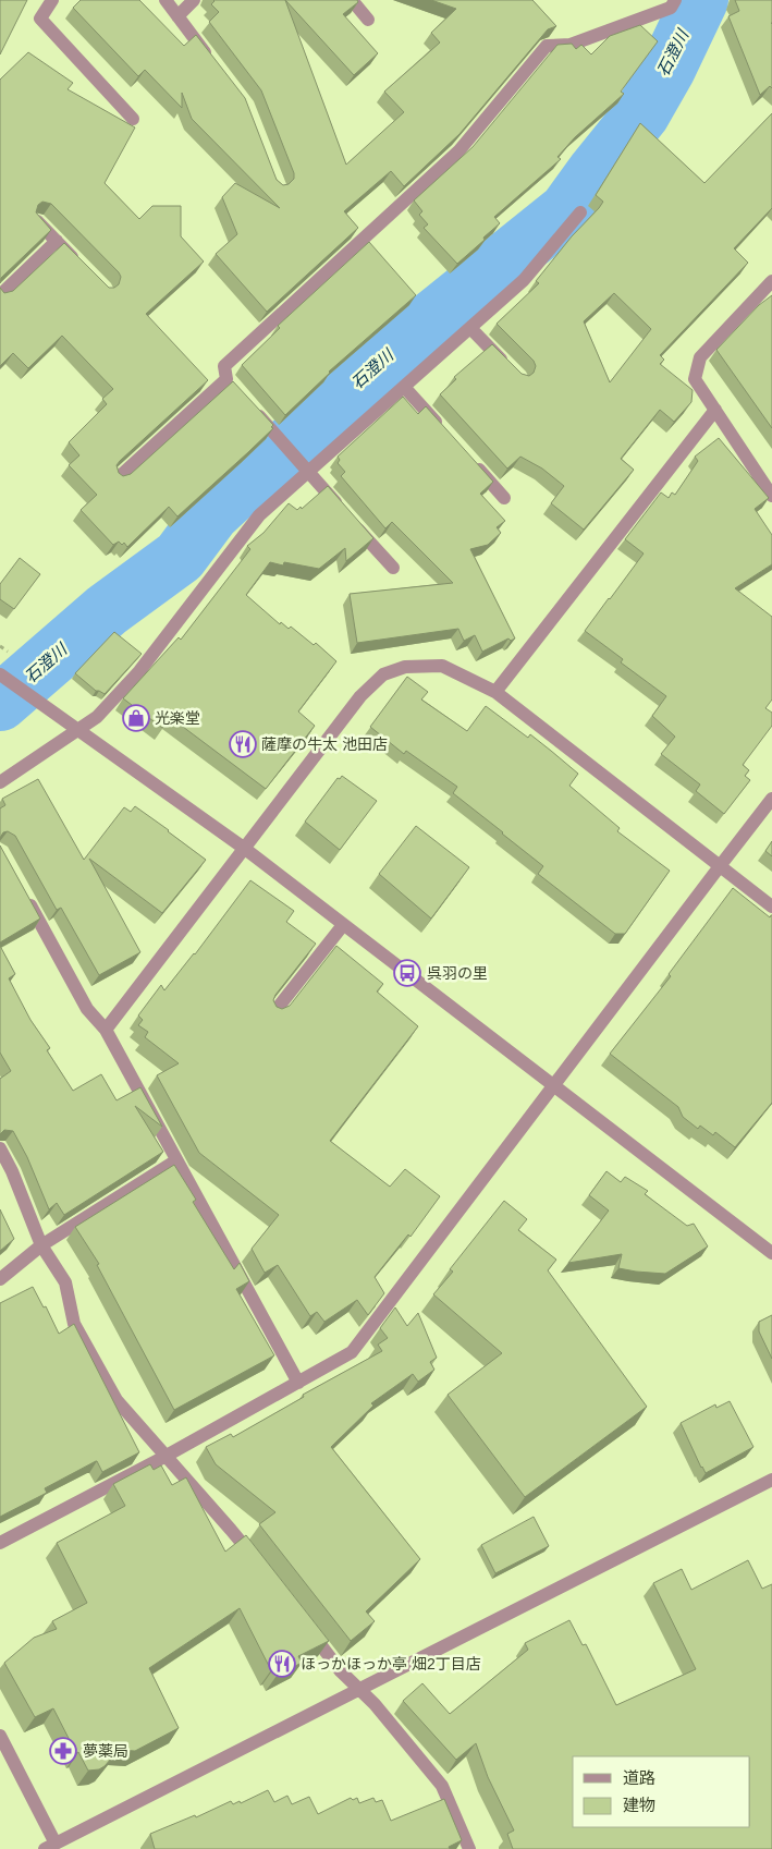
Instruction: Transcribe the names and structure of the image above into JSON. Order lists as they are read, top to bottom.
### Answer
{
  "water": ["石澄川"],
  "places": {
    "shop": ["光楽堂"],
    "restaurant": ["薩摩の牛太 池田店", "ほっかほっか亭 畑2丁目店"],
    "bus stop": ["呉羽の里"],
    "pharmacy": ["夢薬局"]
  },
  "legend": ["道路", "建物"]
}
